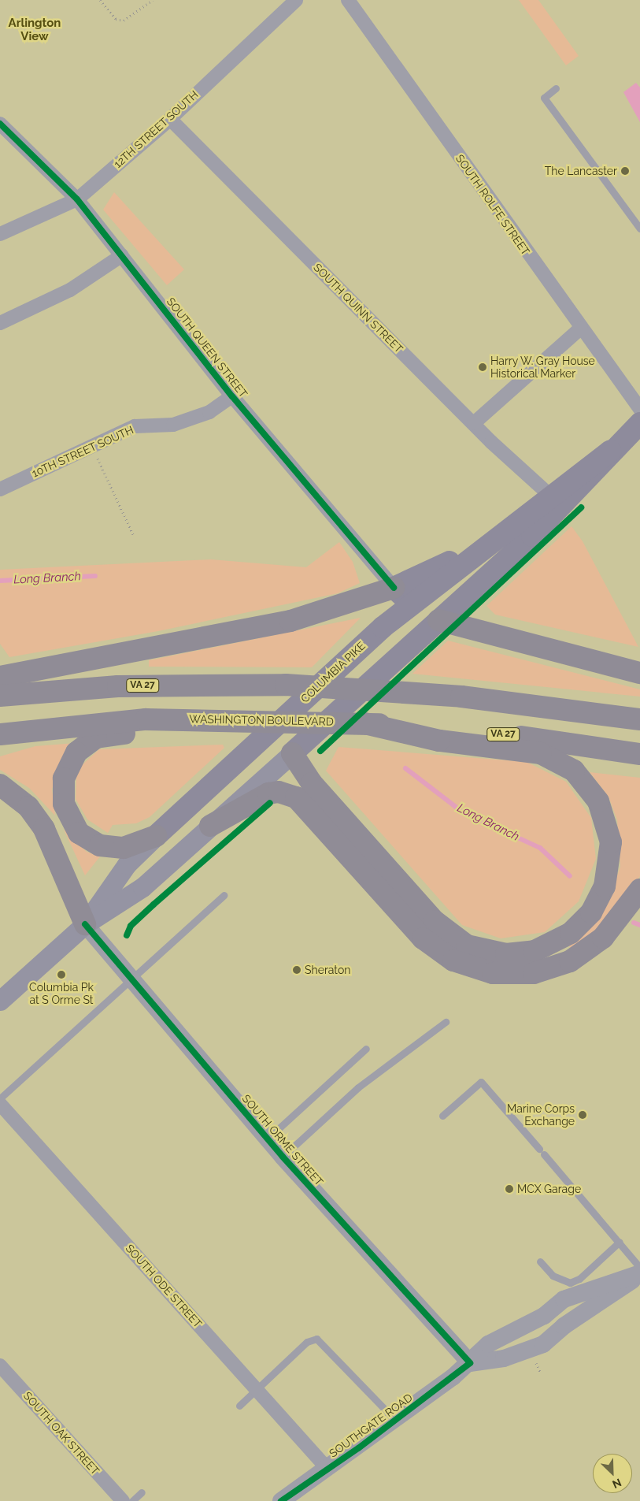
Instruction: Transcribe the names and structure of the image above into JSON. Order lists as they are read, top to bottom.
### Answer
{
  "streets": {
    "highway": ["VA 27", "WASHINGTON BOULEVARD"],
    "main road": ["SOUTH QUEEN STREET", "COLUMBIA PIKE"],
    "street": [
      "12TH STREET SOUTH",
      "SOUTH ROLFE STREET",
      "SOUTH QUINN STREET",
      "10TH STREET SOUTH",
      "SOUTH ORME STREET",
      "SOUTH ODE STREET",
      "SOUTHGATE ROAD",
      "SOUTH OAK STREET"
    ]
  },
  "crossings": [
    ["12TH STREET SOUTH", "SOUTH QUINN STREET"],
    ["12TH STREET SOUTH", "SOUTH QUEEN STREET"],
    ["SOUTH QUINN STREET", "COLUMBIA PIKE"],
    ["SOUTH QUEEN STREET", "10TH STREET SOUTH"],
    ["SOUTH QUEEN STREET", "COLUMBIA PIKE"],
    ["COLUMBIA PIKE", "SOUTH ORME STREET"],
    ["SOUTH ORME STREET", "SOUTHGATE ROAD"],
    ["SOUTH ODE STREET", "SOUTHGATE ROAD"]
  ],
  "districts": ["Arlington View"],
  "water": ["Long Branch"],
  "places": [
    "The Lancaster",
    "Harry W. Gray House Historical Marker",
    "Sheraton",
    "Columbia Pk at S Orme St",
    "Marine Corps Exchange",
    "MCX Garage"
  ],
  "north": "bottom right"
}
